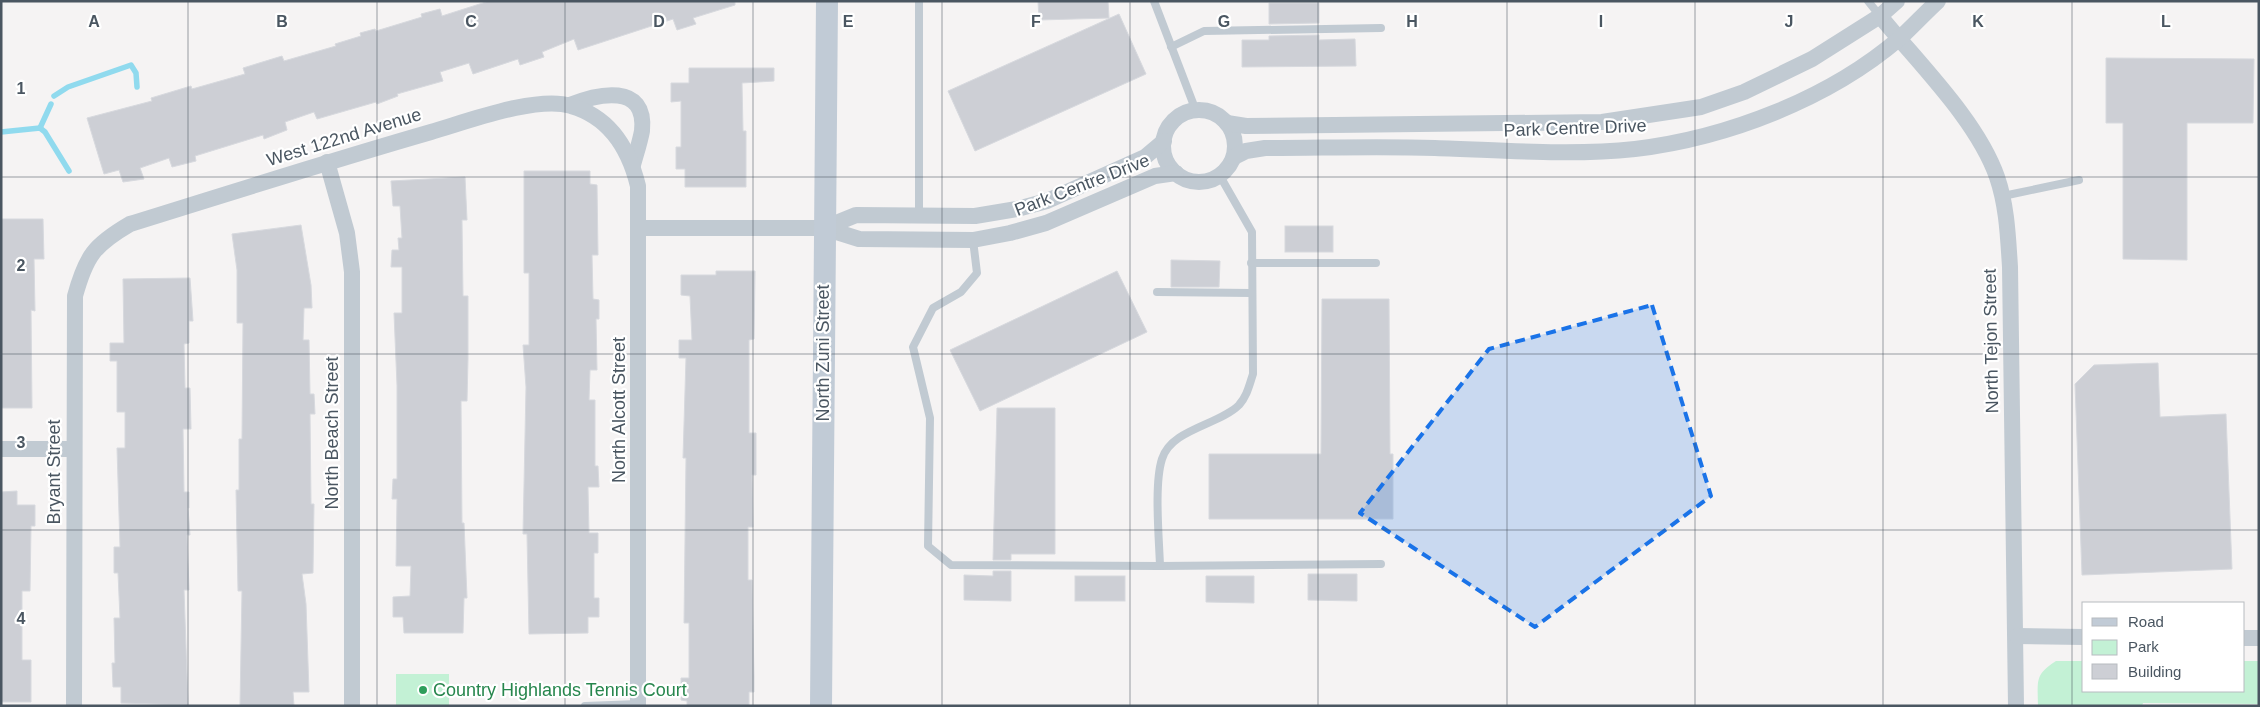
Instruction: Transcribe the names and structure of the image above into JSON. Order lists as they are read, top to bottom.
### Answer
{
  "streets": {
    "street": [
      "Park Centre Drive",
      "West 122nd Avenue",
      "North Tejon Street",
      "North Zuni Street",
      "North Alcott Street",
      "North Beach Street",
      "Bryant Street"
    ]
  },
  "crossings": [
    ["Park Centre Drive", "North Tejon Street"],
    ["Park Centre Drive", "North Zuni Street"],
    ["West 122nd Avenue", "North Alcott Street"],
    ["West 122nd Avenue", "North Beach Street"],
    ["West 122nd Avenue", "Bryant Street"]
  ],
  "places": ["Country Highlands Tennis Court"],
  "legend": ["Road", "Park", "Building"],
  "grid": {
    "columns": [
      "A",
      "B",
      "C",
      "D",
      "E",
      "F",
      "G",
      "H",
      "I",
      "J",
      "K",
      "L"
    ],
    "rows": [
      "1",
      "2",
      "3",
      "4"
    ]
  }
}
